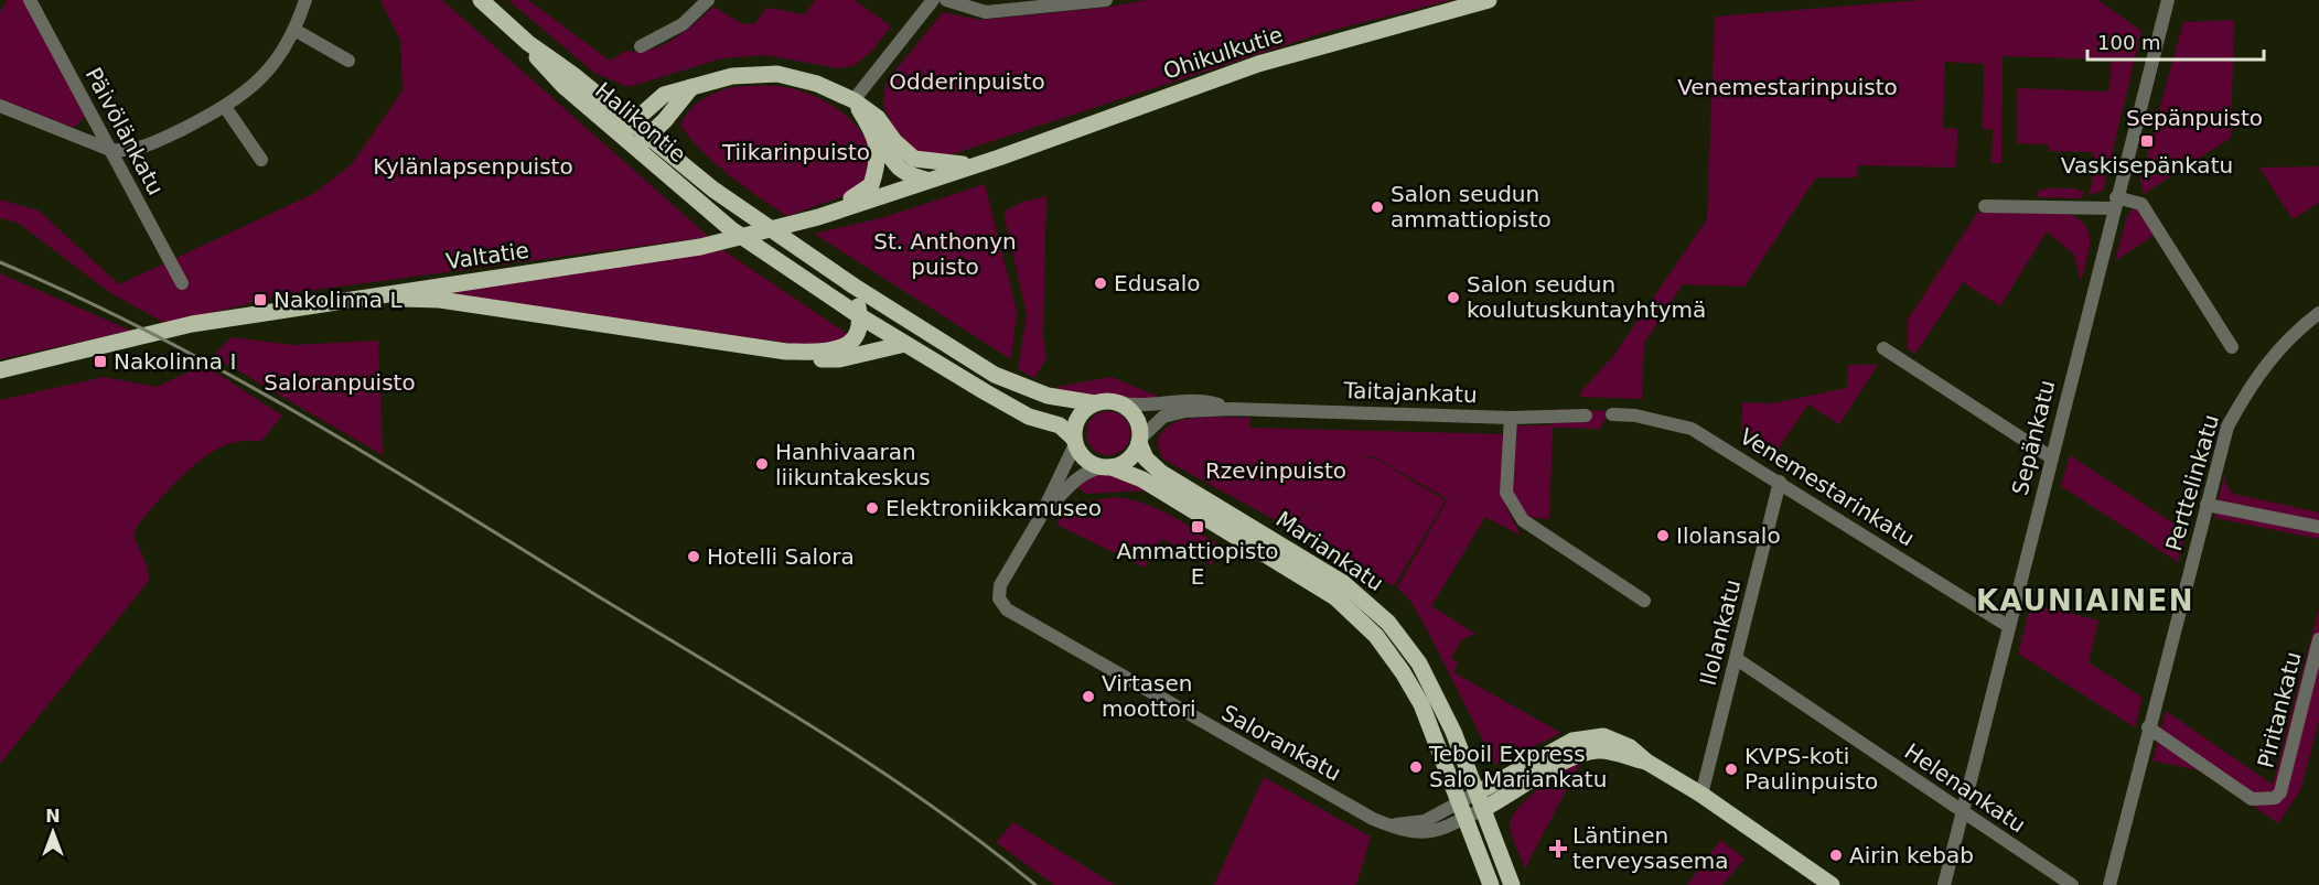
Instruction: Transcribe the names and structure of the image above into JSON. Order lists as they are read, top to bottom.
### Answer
{
  "streets": {
    "main road": [
      "Ohikulkutie",
      "Halikontie",
      "Valtatie",
      "Mariankatu"
    ],
    "street": [
      "Päivölänkatu",
      "Taitajankatu",
      "Sepänkatu",
      "Perttelinkatu",
      "Venemestarinkatu",
      "Ilolankatu",
      "Piritankatu",
      "Salorankatu",
      "Helenankatu"
    ]
  },
  "crossings": [
    ["Ohikulkutie", "Valtatie"],
    ["Taitajankatu", "Mariankatu"],
    ["Taitajankatu", "Salorankatu"],
    ["Sepänkatu", "Venemestarinkatu"],
    ["Sepänkatu", "Helenankatu"],
    ["Perttelinkatu", "Piritankatu"],
    ["Venemestarinkatu", "Ilolankatu"],
    ["Mariankatu", "Salorankatu"],
    ["Ilolankatu", "Helenankatu"]
  ],
  "districts": ["KAUNIAINEN"],
  "parks": [
    "Odderinpuisto",
    "Venemestarinpuisto",
    "Sepänpuisto",
    "Tiikarinpuisto",
    "Kylänlapsenpuisto",
    "St. Anthonyn puisto",
    "Saloranpuisto",
    "Rzevinpuisto"
  ],
  "places": {
    "transit": [
      "Vaskisepänkatu",
      "Nakolinna L",
      "Nakolinna I",
      "Ammattiopisto E"
    ],
    "other": [
      "Salon seudun ammattiopisto",
      "Edusalo",
      "Salon seudun koulutuskuntayhtymä",
      "Hanhivaaran liikuntakeskus",
      "Elektroniikkamuseo",
      "Ilolansalo",
      "Hotelli Salora",
      "Virtasen moottori",
      "Teboil Express Salo Mariankatu",
      "KVPS-koti Paulinpuisto",
      "Airin kebab"
    ],
    "health": ["Läntinen terveysasema"]
  },
  "scale_bar": "100 m",
  "north": "top"
}
